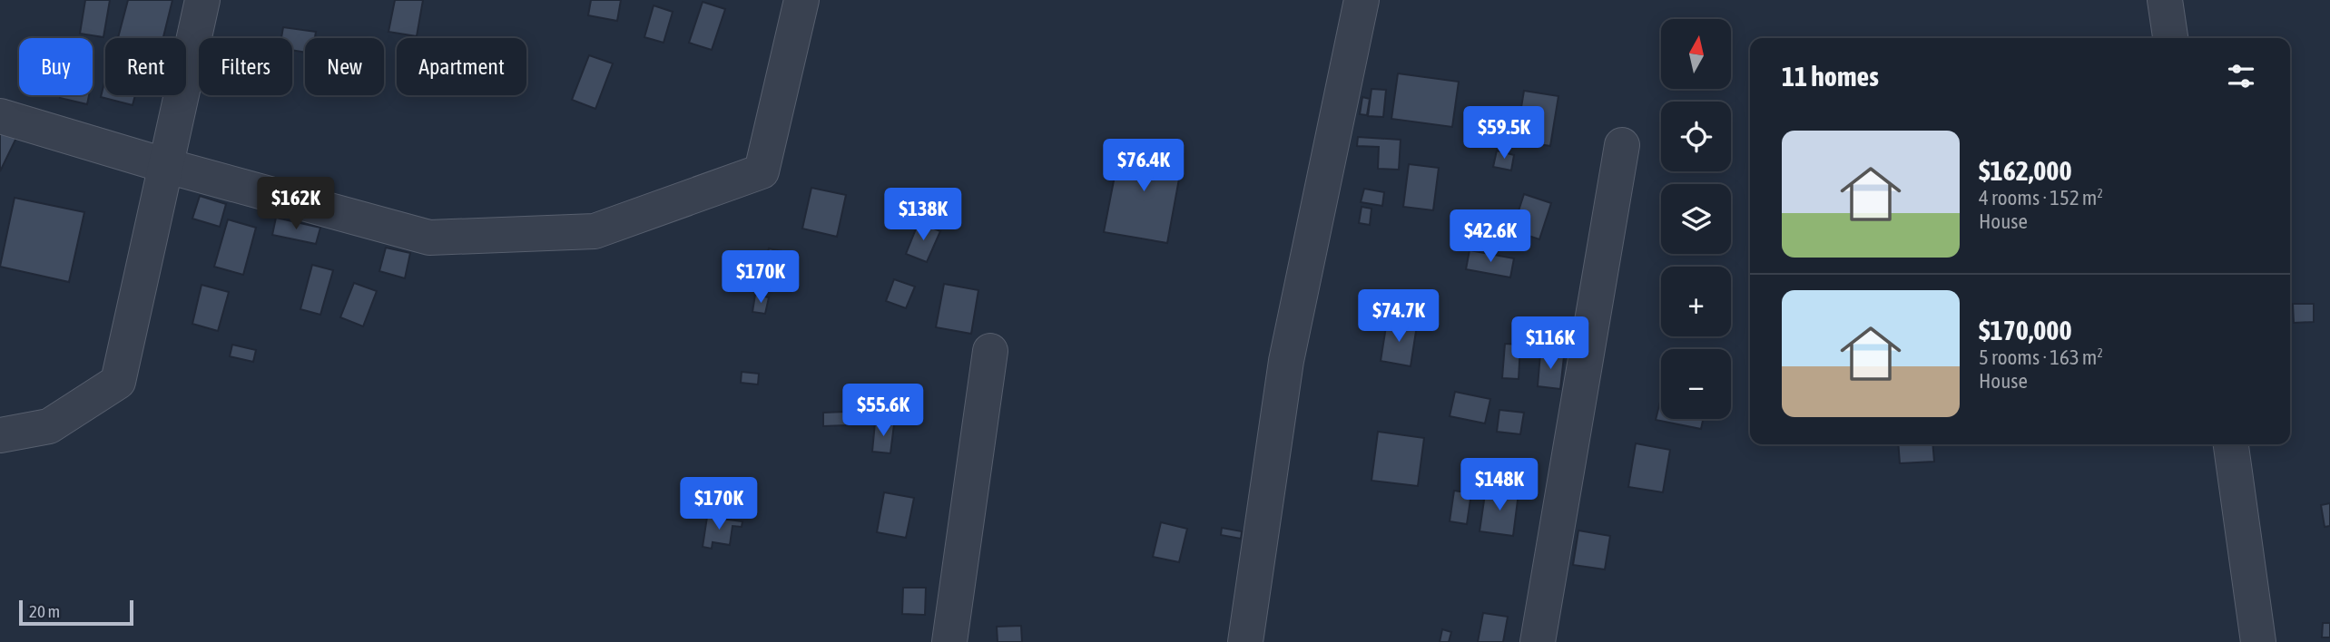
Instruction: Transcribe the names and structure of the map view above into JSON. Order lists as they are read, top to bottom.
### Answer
{
  "scale_bar": "20 m",
  "north": "top",
  "page": {
    "map_buttons": ["+", "−"],
    "chip": [
      "Buy",
      "Rent",
      "Filters",
      "New",
      "Apartment"
    ],
    "heading": "11 homes",
    "price": [
      "$59.5K",
      "$76.4K",
      "$162K",
      "$138K",
      "$42.6K",
      "$170K",
      "$74.7K",
      "$116K",
      "$55.6K",
      "$148K",
      "$170K"
    ],
    "list": [
      {
        "name": "$162,000",
        "note": "4 rooms · 152 m² · House"
      },
      {
        "name": "$170,000",
        "note": "5 rooms · 163 m² · House"
      }
    ],
    "scale": "20 m"
  }
}
